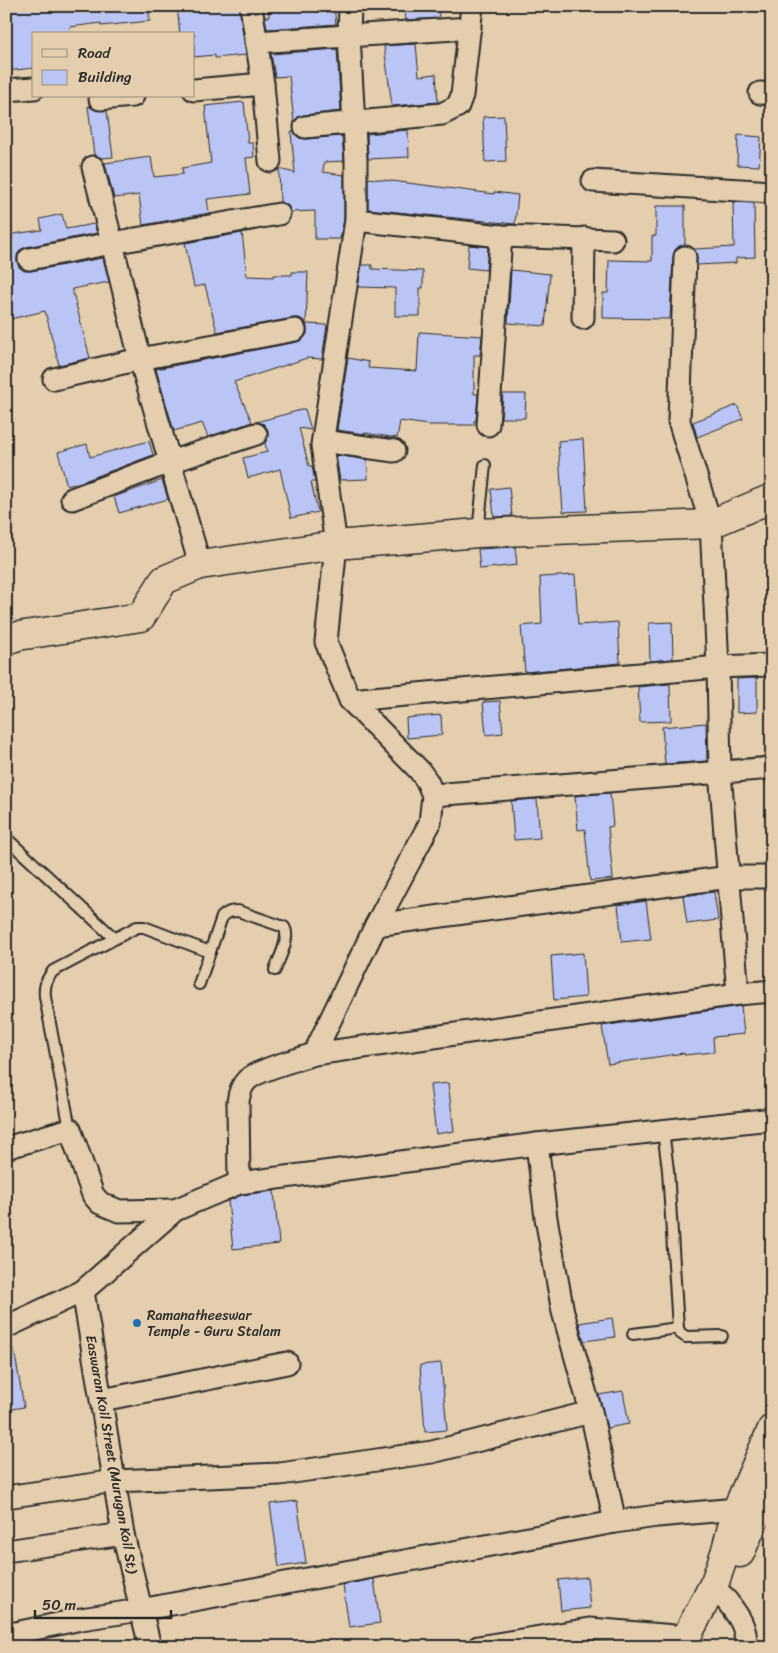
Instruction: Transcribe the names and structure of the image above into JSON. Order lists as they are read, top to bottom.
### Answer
{
  "streets": {
    "street": ["Easwaran Koil Street (Murugan Koil St)"]
  },
  "places": ["Ramanatheeswar Temple - Guru Stalam"],
  "legend": ["Road", "Building"],
  "scale_bar": "50 m"
}
